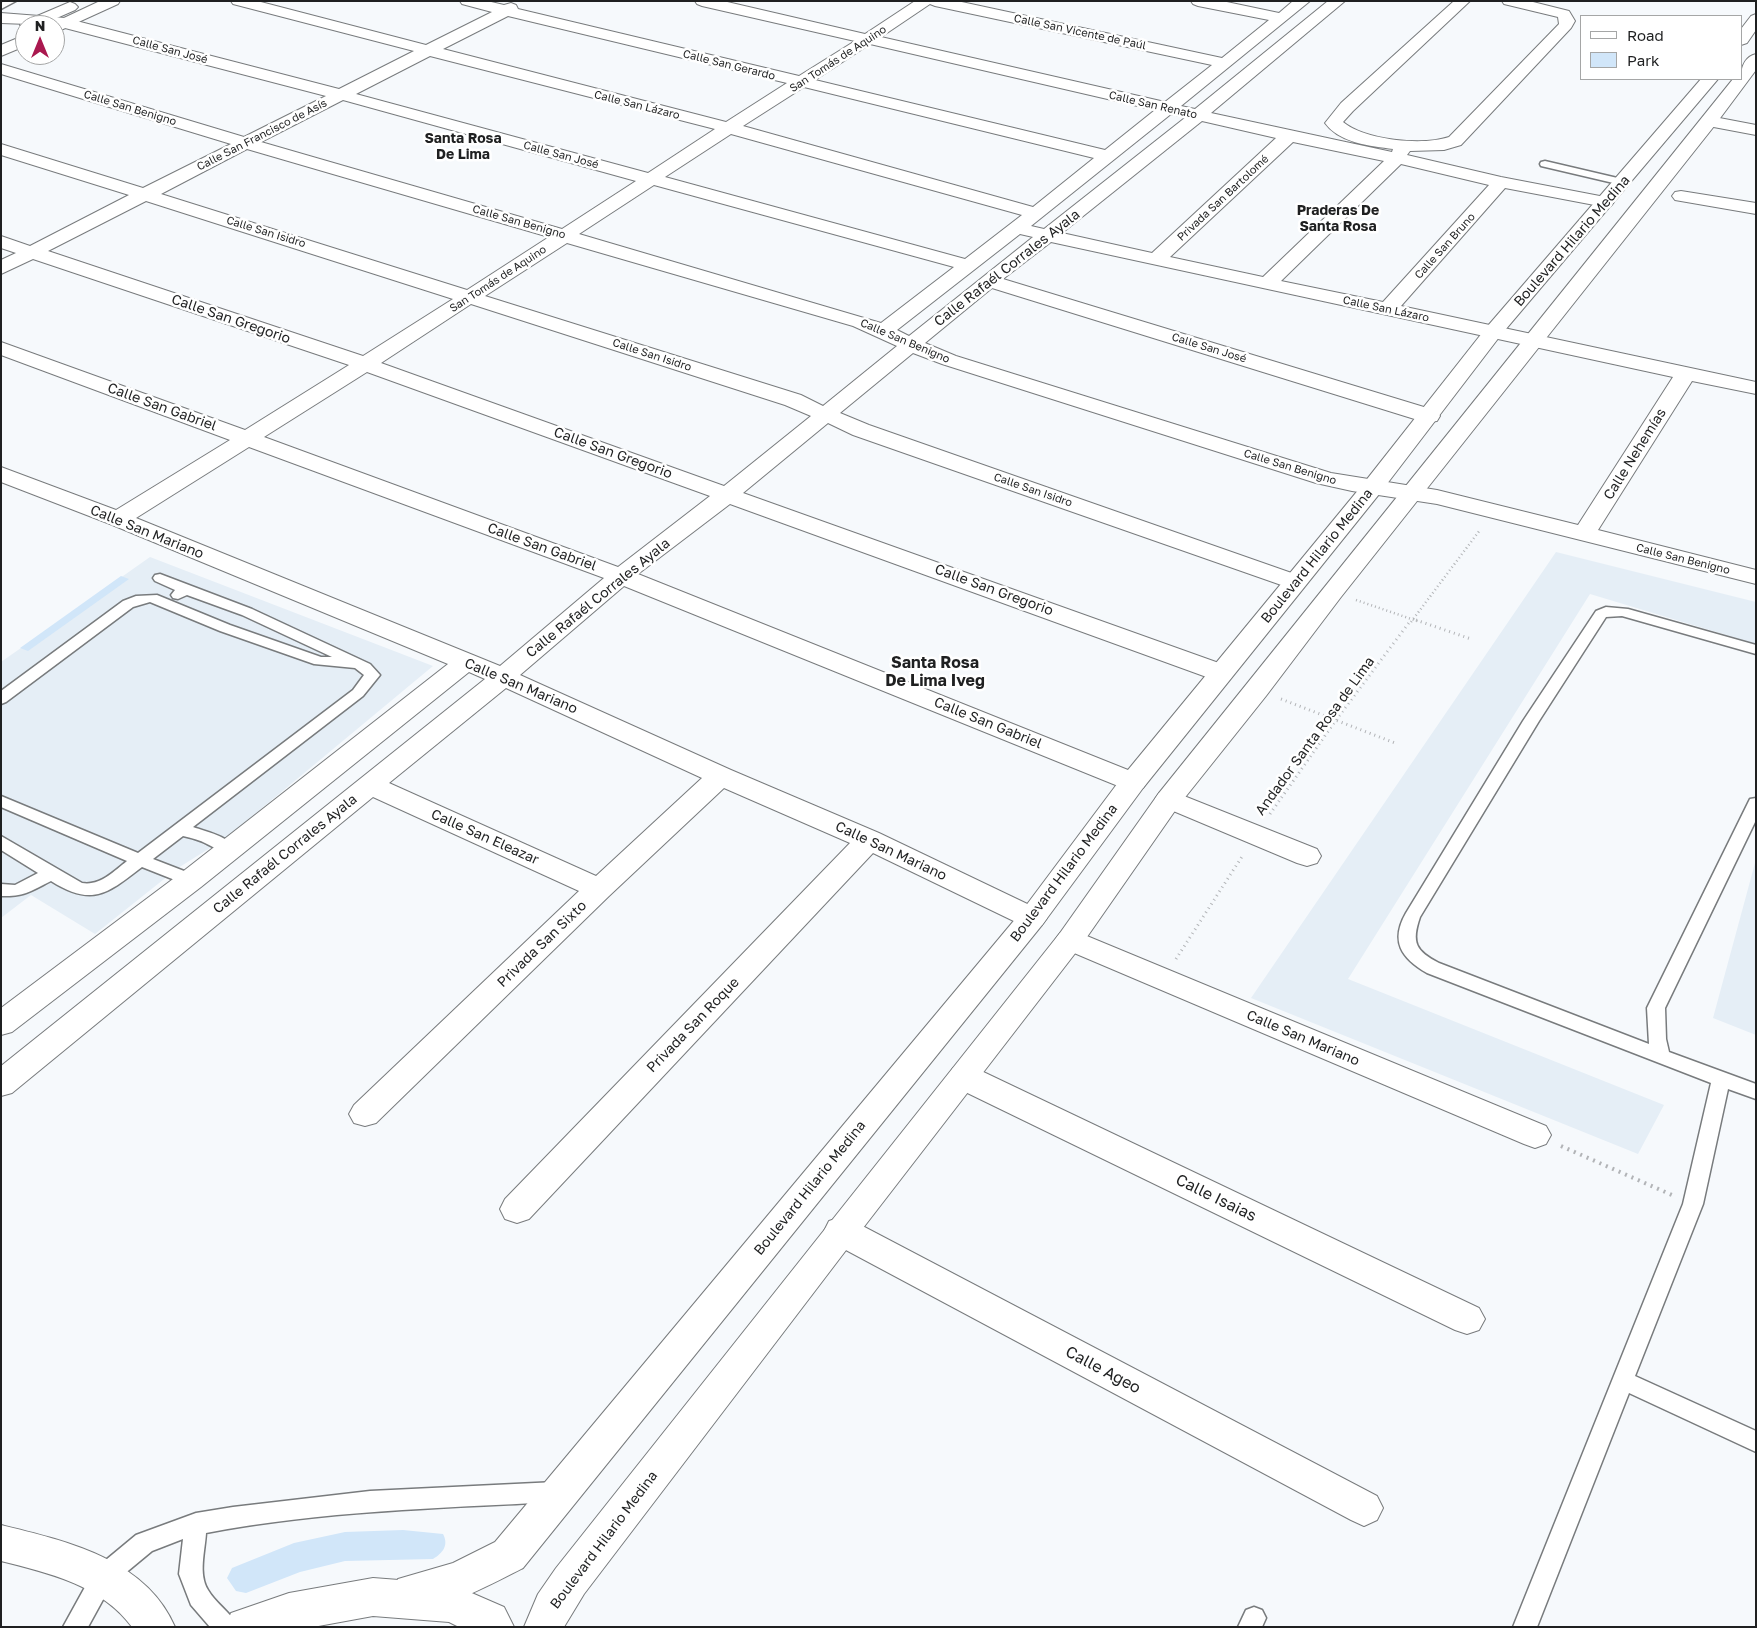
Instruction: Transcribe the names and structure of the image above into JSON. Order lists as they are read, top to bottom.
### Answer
{
  "streets": {
    "street": [
      "Calle San Vicente de Paúl",
      "Calle San José",
      "San Tomás de Aquino",
      "Calle San Gerardo",
      "Calle San Lázaro",
      "Calle San Renato",
      "Calle San Benigno",
      "Calle San Francisco de Asís",
      "Privada San Bartolomé",
      "Calle San Isidro",
      "Boulevard Hilario Medina",
      "Calle San Bruno",
      "Calle Rafaél Corrales Ayala",
      "Calle San Gregorio",
      "Calle San Gabriel",
      "Calle Nehemías",
      "Calle San Mariano",
      "Calle San Eleazar",
      "Privada San Sixto",
      "Privada San Roque",
      "Calle Isaias",
      "Calle Ageo"
    ],
    "path": ["Andador Santa Rosa de Lima"]
  },
  "crossings": [
    ["Calle San Vicente de Paúl", "Calle Rafaél Corrales Ayala"],
    ["Calle San José", "San Tomás de Aquino"],
    ["Calle San José", "Calle San Francisco de Asís"],
    ["Calle San José", "Boulevard Hilario Medina"],
    ["Calle San José", "Calle Rafaél Corrales Ayala"],
    ["San Tomás de Aquino", "Calle San Gerardo"],
    ["San Tomás de Aquino", "Calle San Lázaro"],
    ["San Tomás de Aquino", "Calle San Renato"],
    ["San Tomás de Aquino", "Calle San Benigno"],
    ["San Tomás de Aquino", "Calle San Isidro"],
    ["San Tomás de Aquino", "Calle San Gregorio"],
    ["San Tomás de Aquino", "Calle San Gabriel"],
    ["San Tomás de Aquino", "Calle San Mariano"],
    ["Calle San Gerardo", "Calle San Francisco de Asís"],
    ["Calle San Gerardo", "Calle Rafaél Corrales Ayala"],
    ["Calle San Lázaro", "Calle San Francisco de Asís"],
    ["Calle San Lázaro", "Privada San Bartolomé"],
    ["Calle San Lázaro", "Boulevard Hilario Medina"],
    ["Calle San Lázaro", "Calle San Bruno"],
    ["Calle San Lázaro", "Calle Rafaél Corrales Ayala"],
    ["Calle San Lázaro", "Calle Nehemías"],
    ["Calle San Renato", "Privada San Bartolomé"],
    ["Calle San Renato", "Boulevard Hilario Medina"],
    ["Calle San Renato", "Calle San Bruno"],
    ["Calle San Renato", "Calle Rafaél Corrales Ayala"],
    ["Calle San Benigno", "Calle San Francisco de Asís"],
    ["Calle San Benigno", "Boulevard Hilario Medina"],
    ["Calle San Benigno", "Calle Rafaél Corrales Ayala"],
    ["Calle San Benigno", "Calle Nehemías"],
    ["Calle San Benigno", "Andador Santa Rosa de Lima"],
    ["Calle San Francisco de Asís", "Calle San Isidro"],
    ["Calle San Francisco de Asís", "Calle San Gregorio"],
    ["Calle San Isidro", "Boulevard Hilario Medina"],
    ["Calle San Isidro", "Calle Rafaél Corrales Ayala"],
    ["Boulevard Hilario Medina", "Calle San Gregorio"],
    ["Boulevard Hilario Medina", "Calle San Gabriel"],
    ["Boulevard Hilario Medina", "Calle San Mariano"],
    ["Boulevard Hilario Medina", "Calle Isaias"],
    ["Boulevard Hilario Medina", "Calle Ageo"],
    ["Calle Rafaél Corrales Ayala", "Calle San Gregorio"],
    ["Calle Rafaél Corrales Ayala", "Calle San Gabriel"],
    ["Calle Rafaél Corrales Ayala", "Calle San Mariano"],
    ["Calle Rafaél Corrales Ayala", "Calle San Eleazar"],
    ["Calle San Mariano", "Andador Santa Rosa de Lima"],
    ["Calle San Mariano", "Privada San Sixto"],
    ["Calle San Mariano", "Privada San Roque"],
    ["Calle San Eleazar", "Privada San Sixto"]
  ],
  "districts": ["Santa Rosa De Lima", "Praderas De Santa Rosa", "Santa Rosa De Lima Iveg"],
  "legend": ["Road", "Park"],
  "north": "top"
}
